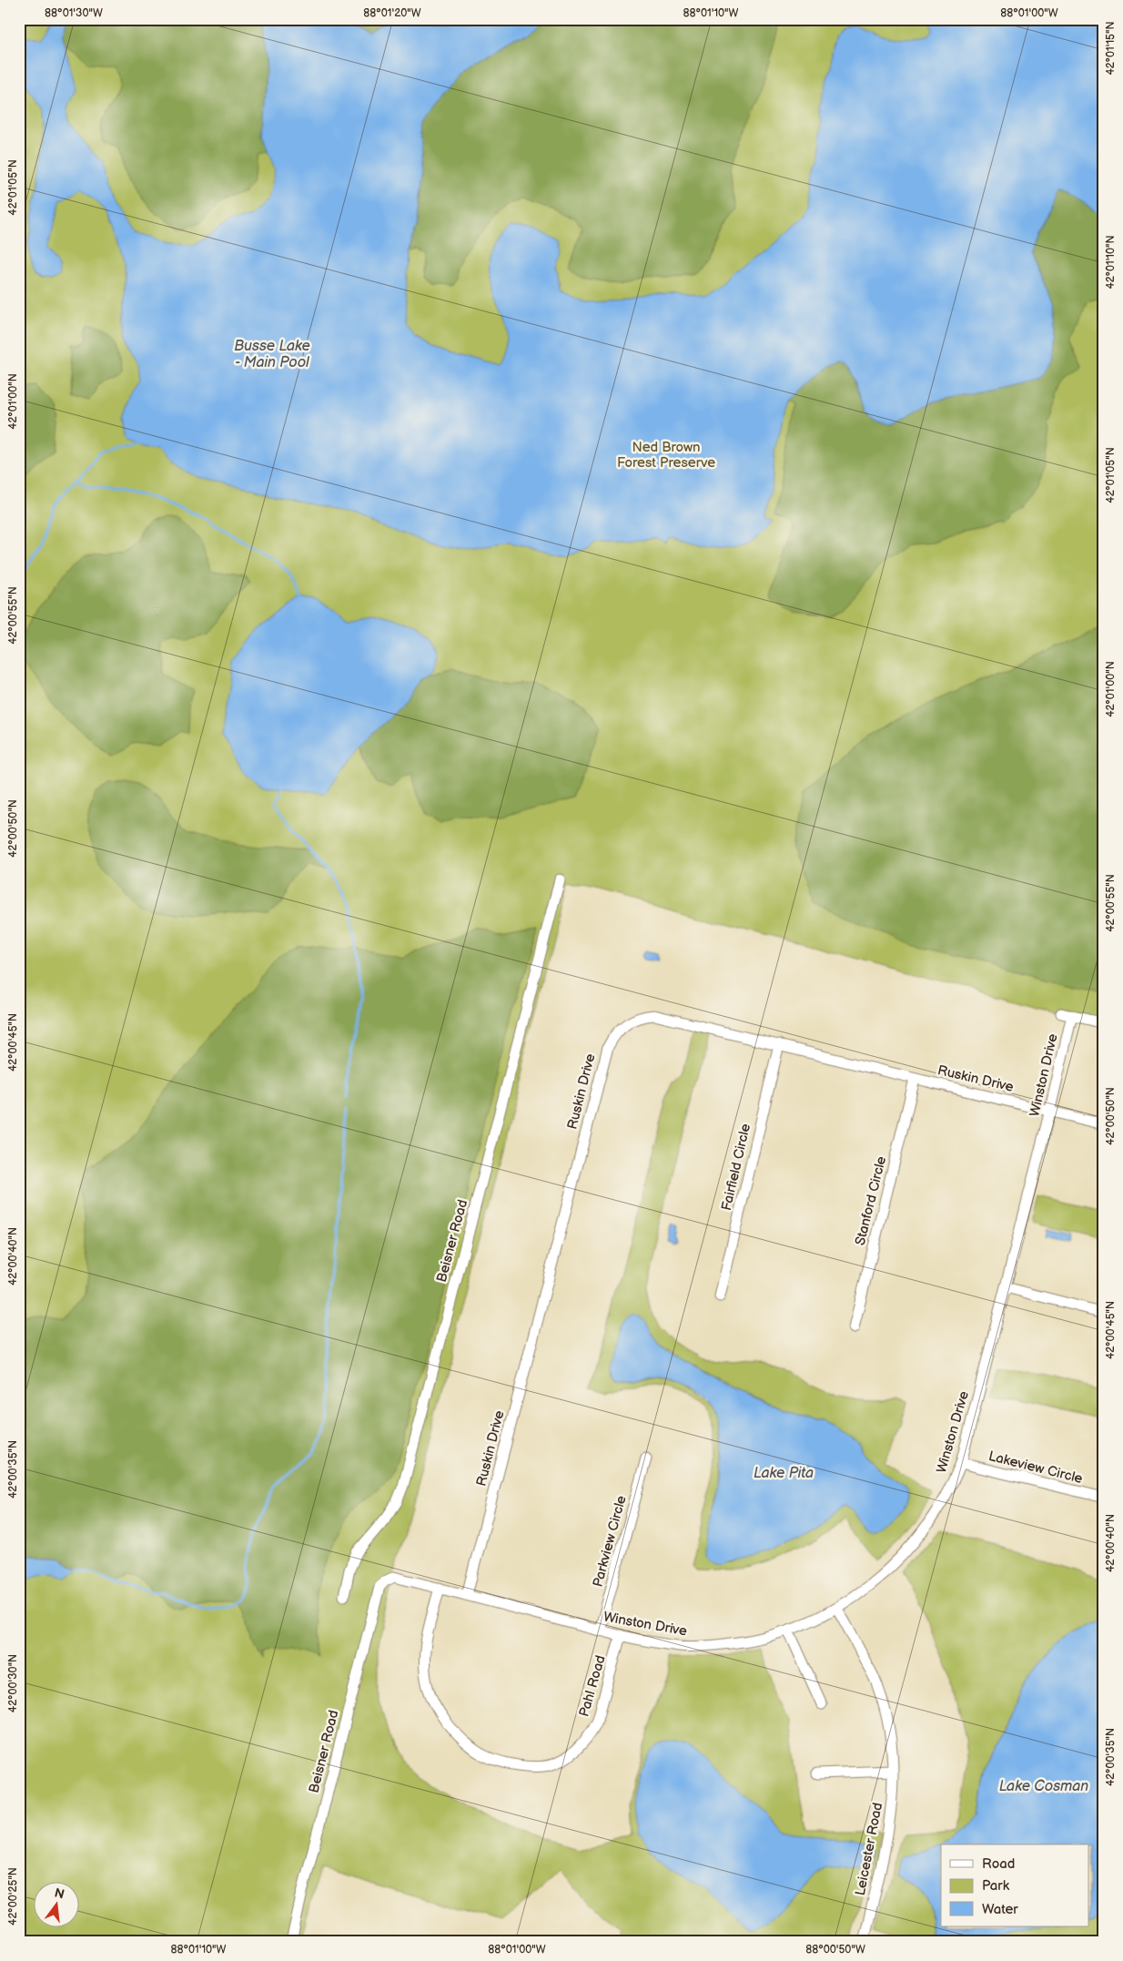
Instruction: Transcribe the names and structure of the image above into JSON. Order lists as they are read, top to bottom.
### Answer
{
  "streets": {
    "street": [
      "Winston Drive",
      "Ruskin Drive",
      "Fairfield Circle",
      "Stanford Circle",
      "Beisner Road",
      "Lakeview Circle",
      "Parkview Circle",
      "Pahl Road",
      "Leicester Road"
    ]
  },
  "crossings": [
    ["Winston Drive", "Ruskin Drive"],
    ["Winston Drive", "Beisner Road"],
    ["Winston Drive", "Lakeview Circle"],
    ["Winston Drive", "Parkview Circle"],
    ["Winston Drive", "Pahl Road"],
    ["Winston Drive", "Leicester Road"],
    ["Ruskin Drive", "Fairfield Circle"],
    ["Ruskin Drive", "Stanford Circle"]
  ],
  "water": ["Busse Lake - Main Pool", "Lake Pita", "Lake Cosman"],
  "parks": ["Ned Brown Forest Preserve"],
  "legend": ["Road", "Park", "Water"],
  "north": "top",
  "coordinates": [
    "88°01'30\"W",
    "88°01'20\"W",
    "88°01'10\"W",
    "88°01'00\"W",
    "42°01'15\"N",
    "42°01'05\"N",
    "42°01'10\"N",
    "42°01'00\"N",
    "42°00'55\"N",
    "42°00'50\"N",
    "42°00'45\"N",
    "42°00'40\"N",
    "42°00'35\"N",
    "42°00'30\"N",
    "42°00'25\"N",
    "88°00'50\"W"
  ]
}
